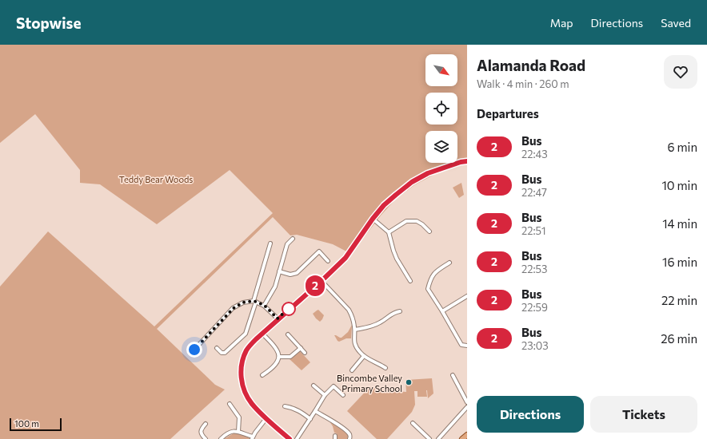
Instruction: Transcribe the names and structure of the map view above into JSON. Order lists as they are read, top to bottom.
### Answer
{
  "parks": ["Teddy Bear Woods"],
  "places": ["Bincombe Valley Primary School"],
  "lines": ["bus line 2"],
  "scale_bar": "100 m",
  "north": "bottom right",
  "page": {
    "header": "Stopwise",
    "nav": ["Map", "Directions", "Saved"],
    "on_map": "2",
    "heading": [
      ["Alamanda Road", "Walk · 4 min · 260 m"],
      "Departures"
    ],
    "list": [
      {
        "mark": "2",
        "name": "Bus",
        "note": "22:43",
        "value": "6 min"
      },
      {
        "mark": "2",
        "name": "Bus",
        "note": "22:47",
        "value": "10 min"
      },
      {
        "mark": "2",
        "name": "Bus",
        "note": "22:51",
        "value": "14 min"
      },
      {
        "mark": "2",
        "name": "Bus",
        "note": "22:53",
        "value": "16 min"
      },
      {
        "mark": "2",
        "name": "Bus",
        "note": "22:59",
        "value": "22 min"
      },
      {
        "mark": "2",
        "name": "Bus",
        "note": "23:03",
        "value": "26 min"
      }
    ],
    "buttons": ["Directions", "Tickets"],
    "scale": "100 m"
  }
}
